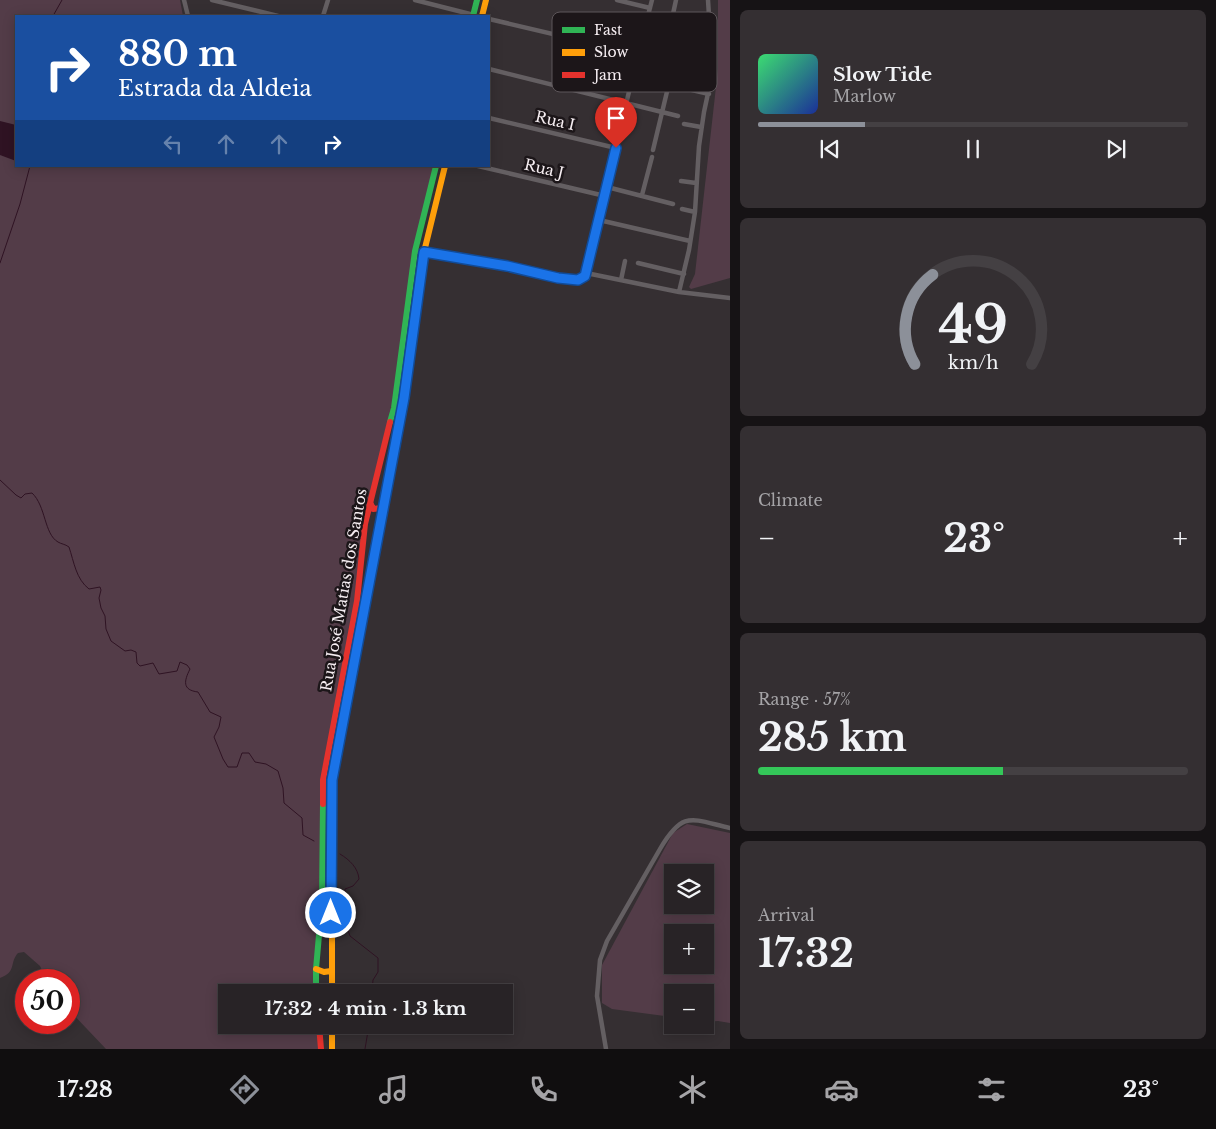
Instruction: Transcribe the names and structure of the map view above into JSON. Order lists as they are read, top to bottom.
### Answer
{
  "streets": {
    "main road": ["Rua José Matias dos Santos"],
    "street": ["Rua I", "Rua J"]
  },
  "legend": ["Fast", "Slow", "Jam"],
  "page": {
    "turn": ["880 m", "Estrada da Aldeia"],
    "song": ["Slow Tide", "Marlow"],
    "tile": [
      "Climate",
      ["Range · 57%", "285 km"],
      ["Arrival", "17:32"]
    ],
    "heat": ["−", "23°", "+"],
    "map_buttons": ["+", "−"],
    "limit": "50",
    "trip": "17:32 · 4 min · 1.3 km",
    "tabs": ["17:28", "23°"],
    "gauge": ["49", "km/h"]
  }
}
